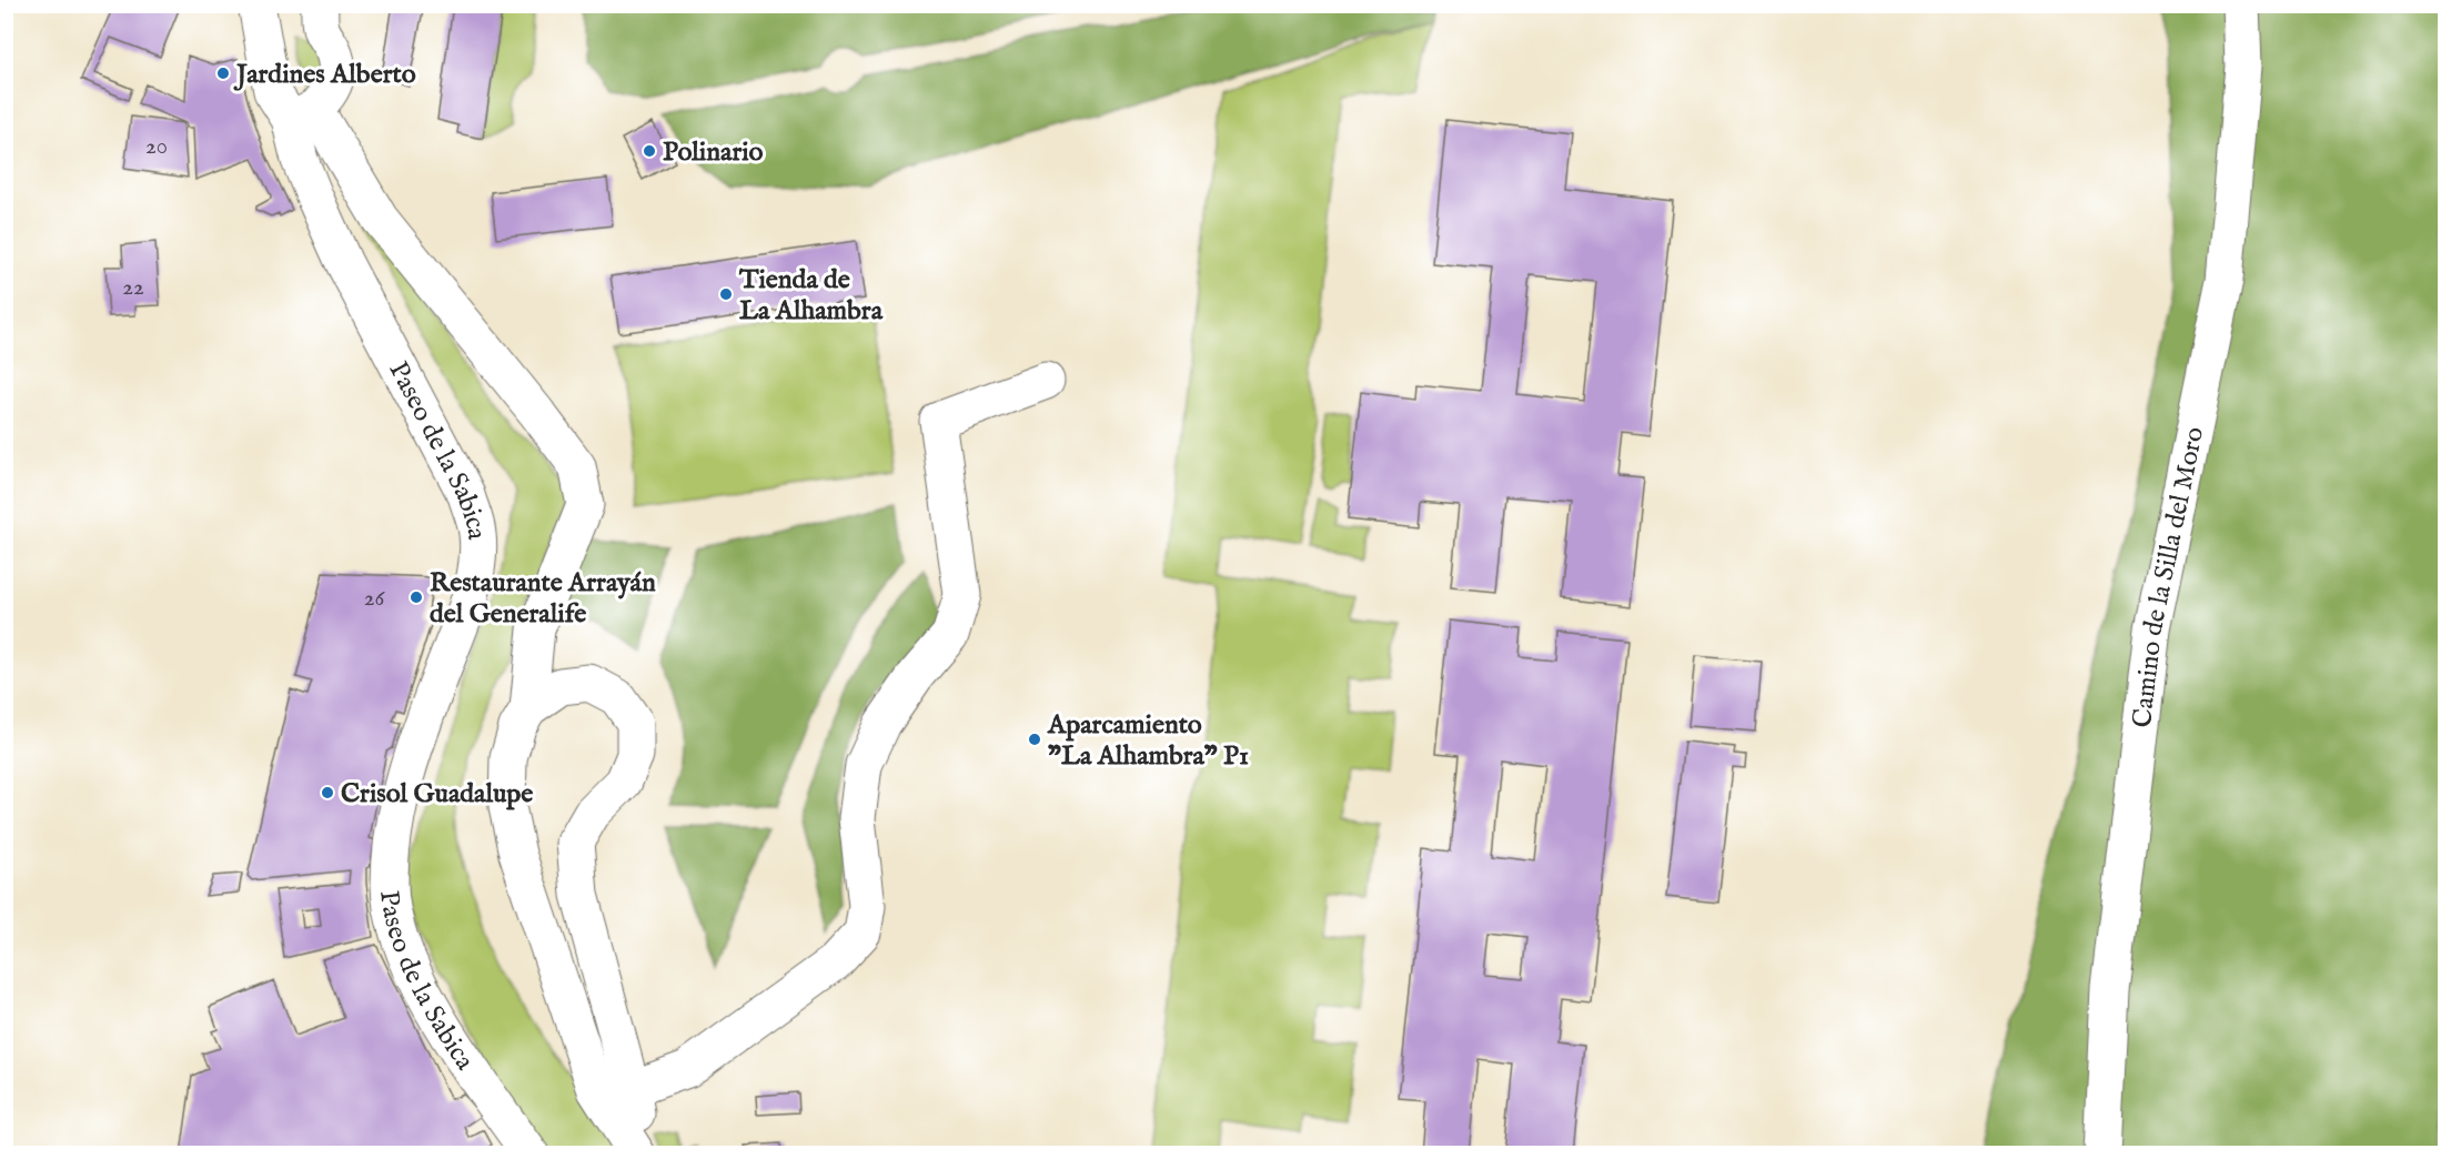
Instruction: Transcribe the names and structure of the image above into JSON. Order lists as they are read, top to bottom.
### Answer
{
  "streets": {
    "street": ["Paseo de la Sabica", "Camino de la Silla del Moro"]
  },
  "places": [
    "Jardines Alberto",
    "Polinario",
    "Tienda de La Alhambra",
    "Restaurante Arrayán del Generalife",
    "Aparcamiento \"La Alhambra\" P1",
    "Crisol Guadalupe"
  ],
  "house_numbers": ["20", "22", "26"]
}
